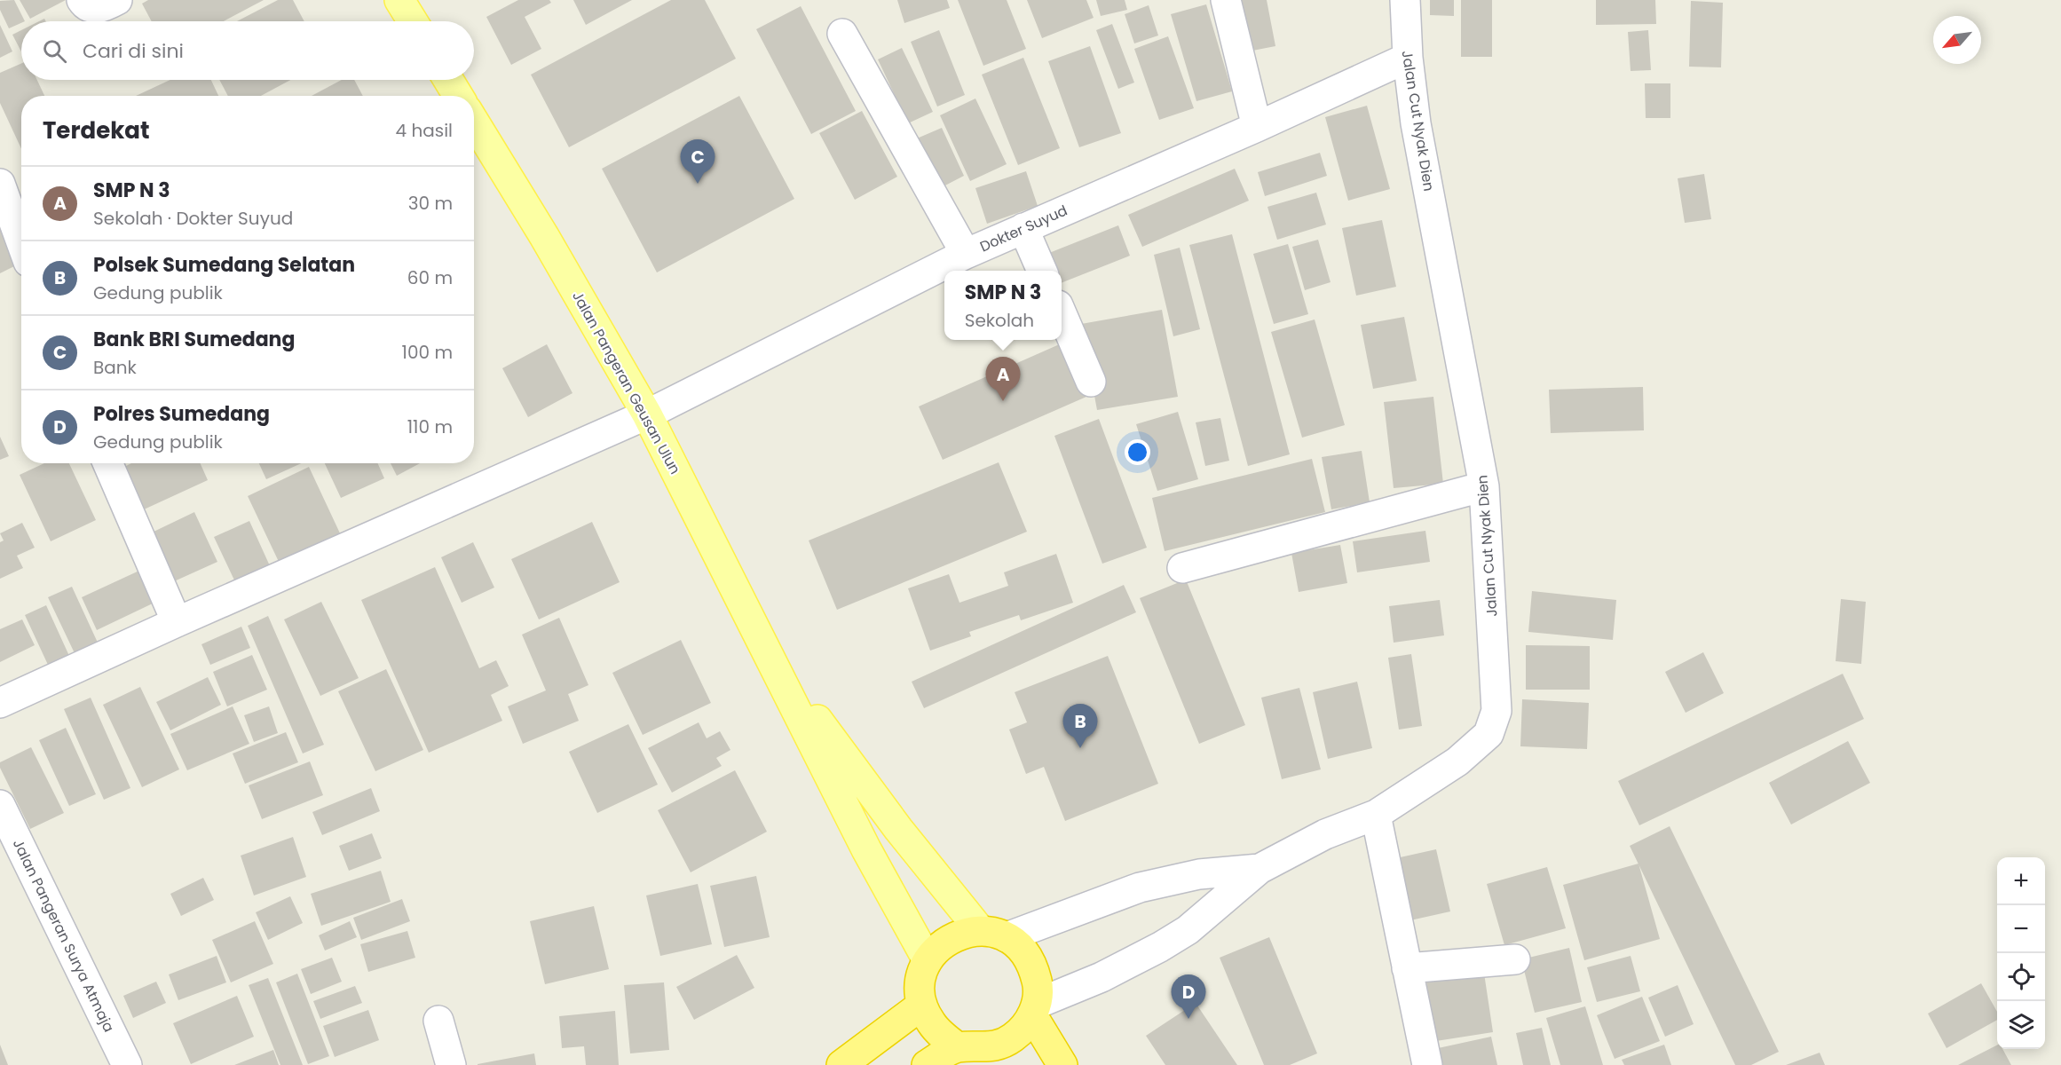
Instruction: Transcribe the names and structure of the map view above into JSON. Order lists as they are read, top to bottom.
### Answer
{
  "streets": {
    "main road": ["Jalan Pangeran Geusan Ulun"],
    "street": ["Jalan Cut Nyak Dien", "Dokter Suyud", "Jalan Pangeran Surya Atmaja"]
  },
  "crossings": [
    ["Jalan Cut Nyak Dien", "Dokter Suyud"],
    ["Dokter Suyud", "Jalan Pangeran Geusan Ulun"]
  ],
  "north": "bottom left",
  "page": {
    "search": "Cari di sini",
    "heading": ["Terdekat", "4 hasil"],
    "pins": [
      "C",
      "A",
      "B",
      "D"
    ],
    "list": [
      {
        "mark": "A",
        "name": "SMP N 3",
        "note": "Sekolah · Dokter Suyud",
        "value": "30 m"
      },
      {
        "mark": "B",
        "name": "Polsek Sumedang Selatan",
        "note": "Gedung publik",
        "value": "60 m"
      },
      {
        "mark": "C",
        "name": "Bank BRI Sumedang",
        "note": "Bank",
        "value": "100 m"
      },
      {
        "mark": "D",
        "name": "Polres Sumedang",
        "note": "Gedung publik",
        "value": "110 m"
      }
    ],
    "popup": ["SMP N 3", "Sekolah"],
    "map_buttons": ["+", "−"]
  }
}
